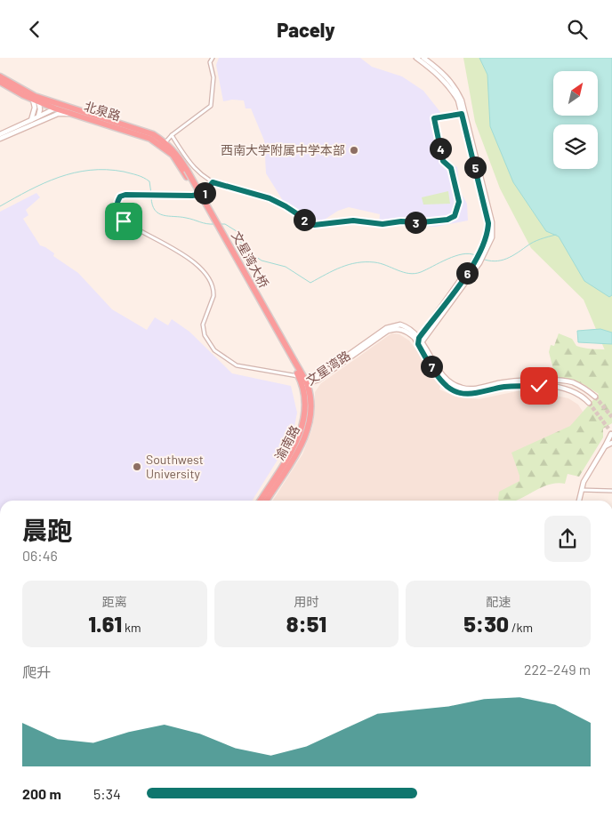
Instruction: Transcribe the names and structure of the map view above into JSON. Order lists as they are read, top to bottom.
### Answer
{
  "streets": {
    "highway": ["北泉路", "文星湾大桥", "渝南路"],
    "main road": ["文星湾路"]
  },
  "crossings": [
    ["北泉路", "文星湾大桥"],
    ["文星湾大桥", "渝南路"],
    ["文星湾路", "渝南路"]
  ],
  "places": ["西南大学附属中学本部", "Southwest University"],
  "north": "top right",
  "page": {
    "header": "Pacely",
    "pins": [
      "4",
      "5",
      "1",
      "2",
      "3",
      "6",
      "7"
    ],
    "heading": ["晨跑", "06:46"],
    "stats": [
      ["距离", "1.61 km"],
      ["用时", "8:51"],
      ["配速", "5:30 /km"]
    ],
    "chart": ["爬升", "222–249 m"],
    "list": [
      {
        "name": "200 m",
        "note": "5:34"
      }
    ]
  }
}
